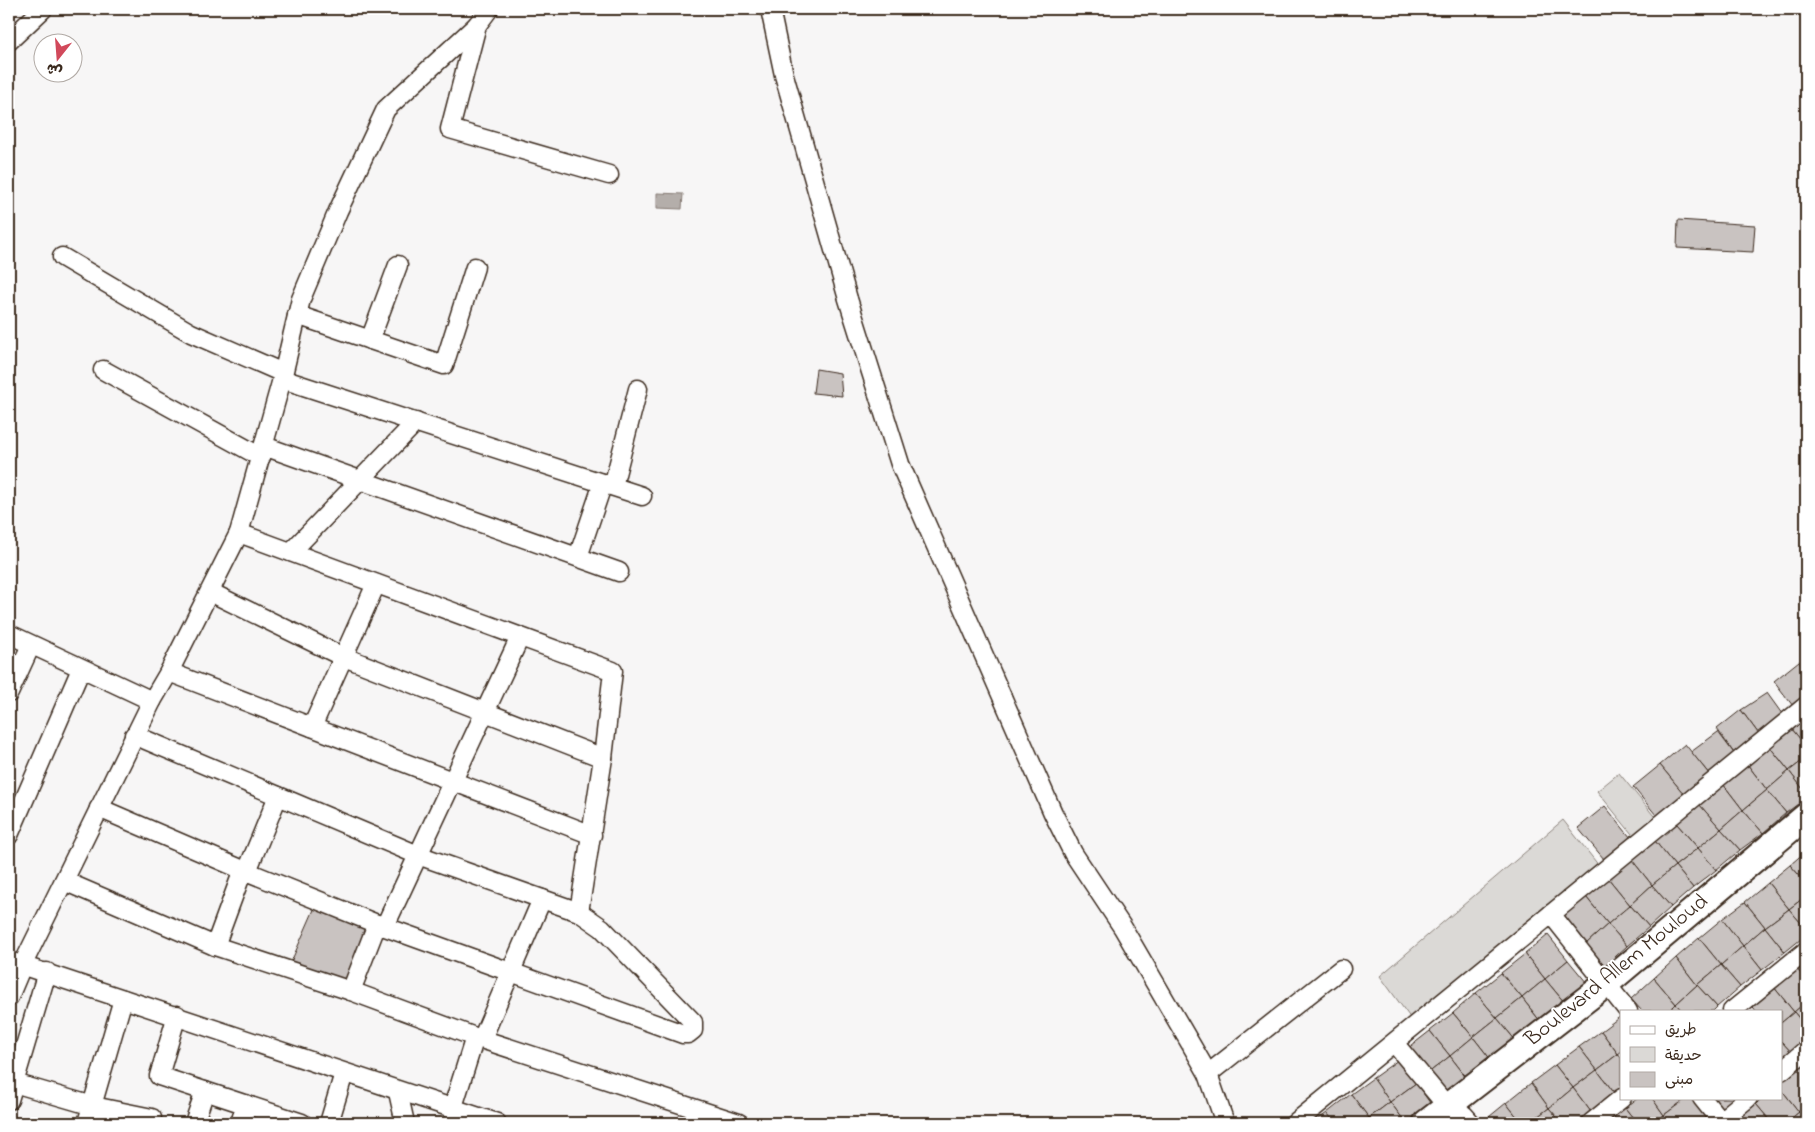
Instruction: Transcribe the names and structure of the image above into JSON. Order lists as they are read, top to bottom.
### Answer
{
  "streets": {
    "main road": ["Boulevard Allem Mouloud"]
  },
  "legend": ["طريق", "حديقة", "مبنى"],
  "north": "bottom"
}
